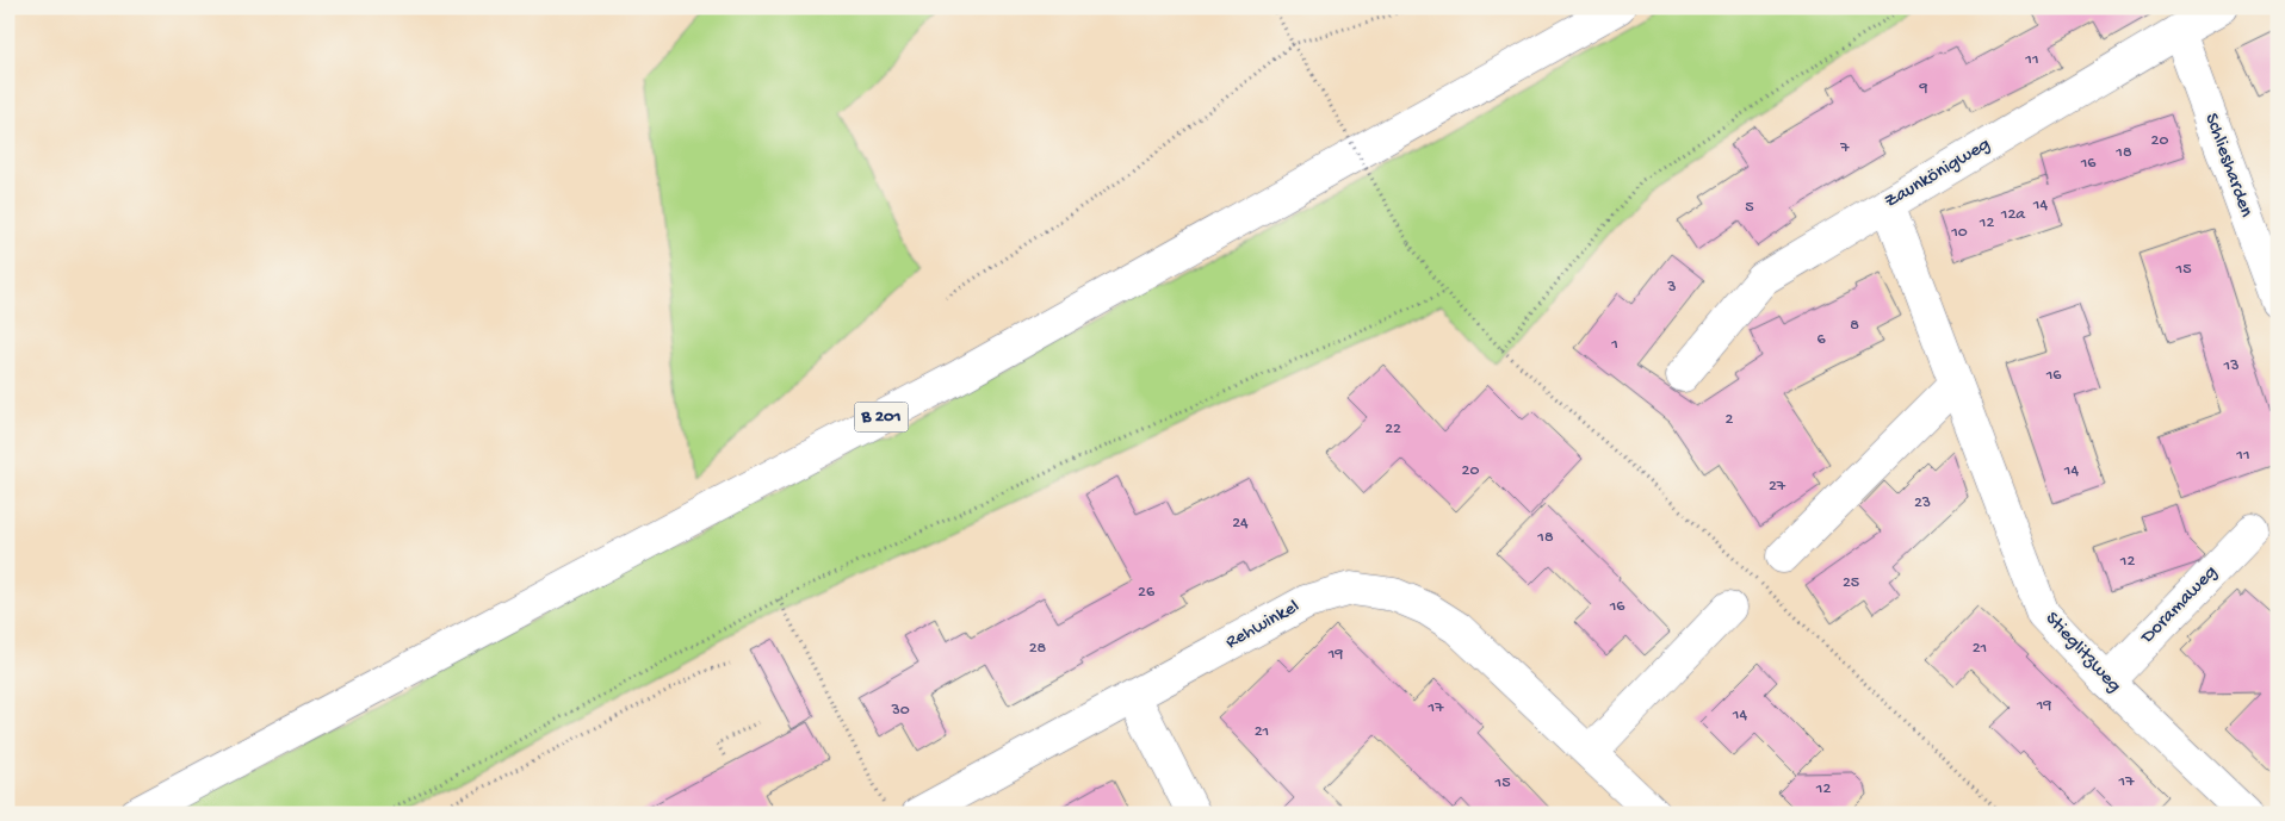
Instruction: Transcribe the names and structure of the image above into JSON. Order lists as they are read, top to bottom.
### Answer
{
  "streets": {
    "street": [
      "Schliesharden",
      "Zaunkönigweg",
      "B 201",
      "Doramaweg",
      "Rehwinkel",
      "Stieglitzweg"
    ]
  },
  "crossings": [
    ["Schliesharden", "Zaunkönigweg"],
    ["Zaunkönigweg", "Stieglitzweg"],
    ["Doramaweg", "Stieglitzweg"]
  ],
  "house_numbers": [
    "11",
    "9",
    "20",
    "7",
    "18",
    "16",
    "14",
    "5",
    "12a",
    "12",
    "10",
    "15",
    "3",
    "8",
    "6",
    "1",
    "13",
    "16",
    "2",
    "22",
    "11",
    "20",
    "14",
    "27",
    "23",
    "24",
    "18",
    "12",
    "25",
    "26",
    "16",
    "28",
    "21",
    "19",
    "19",
    "17",
    "30",
    "14",
    "21",
    "17",
    "15",
    "12"
  ]
}
